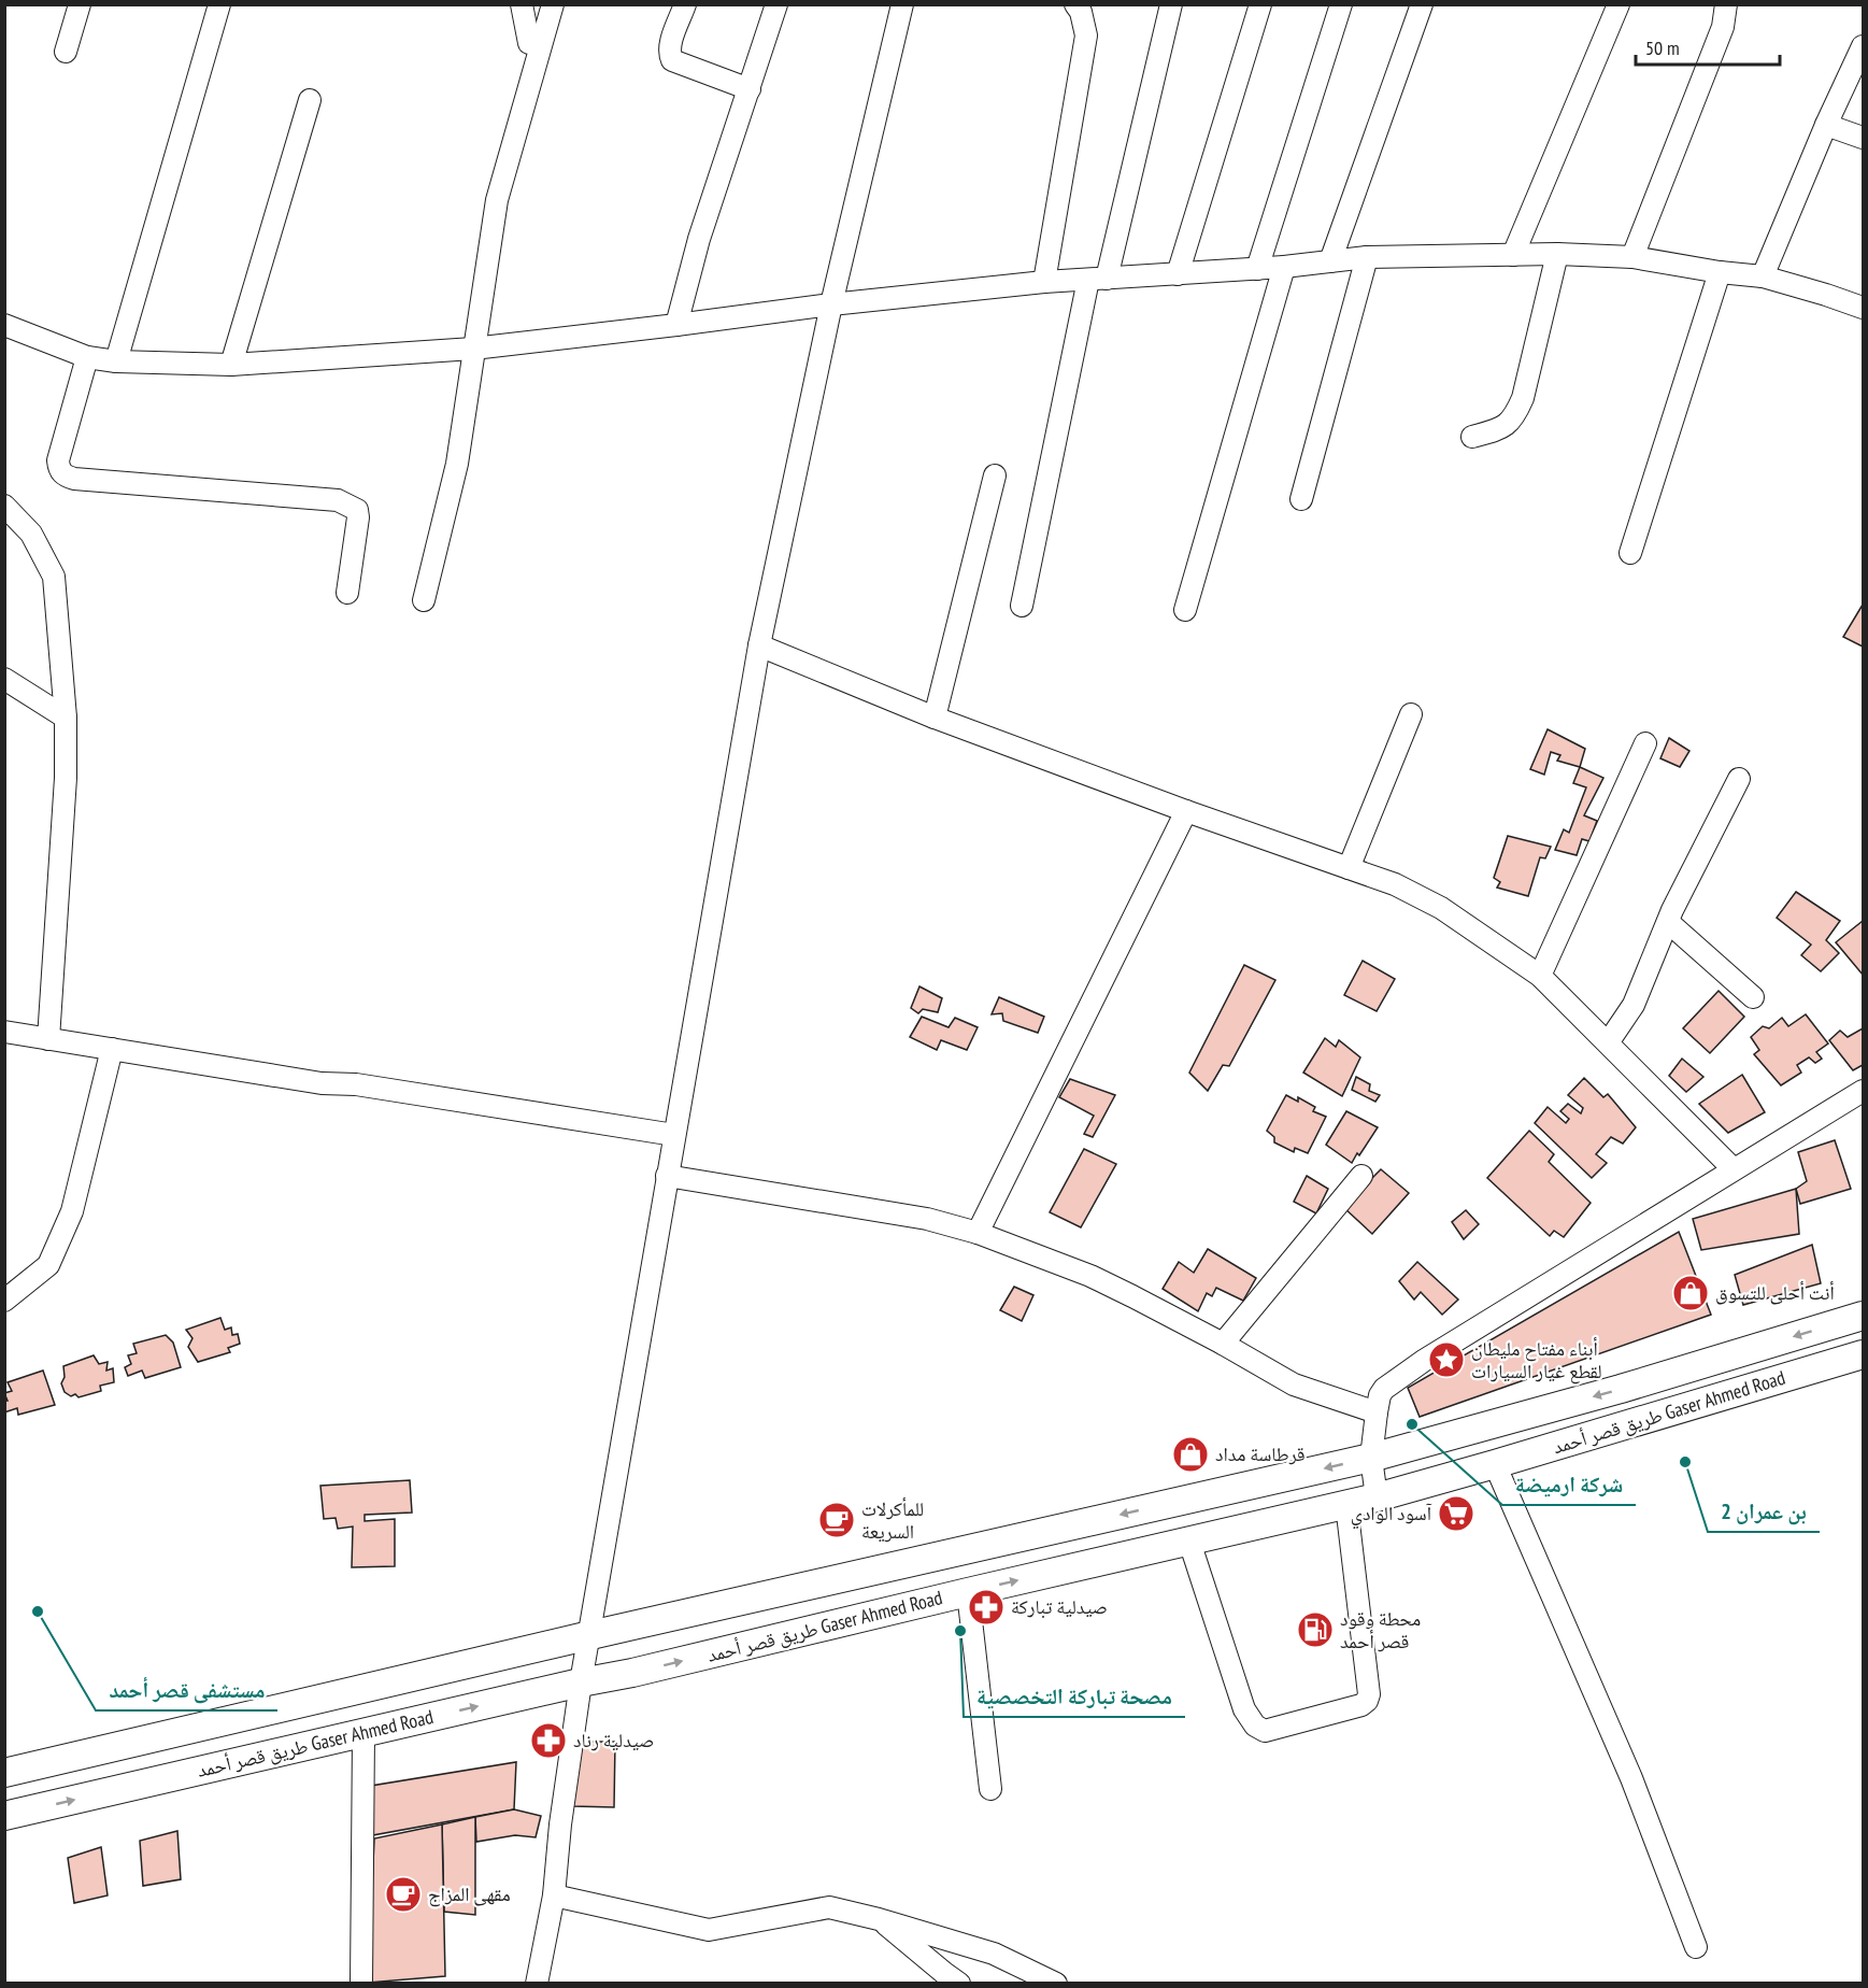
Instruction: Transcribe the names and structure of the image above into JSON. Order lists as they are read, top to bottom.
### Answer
{
  "streets": {
    "main road": ["طريق قصر أحمد Gaser Ahmed Road"]
  },
  "places": {
    "shop": ["أنت أحلى للتسوق", "قرطاسة مداد"],
    "place": ["أبناء مفتاح مليطان لقطع غيار السيارات"],
    "other": [
      "شركة ارميضة",
      "بن عمران 2",
      "مستشفى قصر أحمد",
      "مصحة تباركة التخصصية"
    ],
    "supermarket": ["آسود الوادي"],
    "cafe": ["للمأكرلات السريعة", "مقهى المزاج"],
    "pharmacy": ["صيدلية تباركة", "صيدلية رناد"],
    "fuel station": ["محطة وقود قصر أحمد"]
  },
  "scale_bar": "50 m"
}
